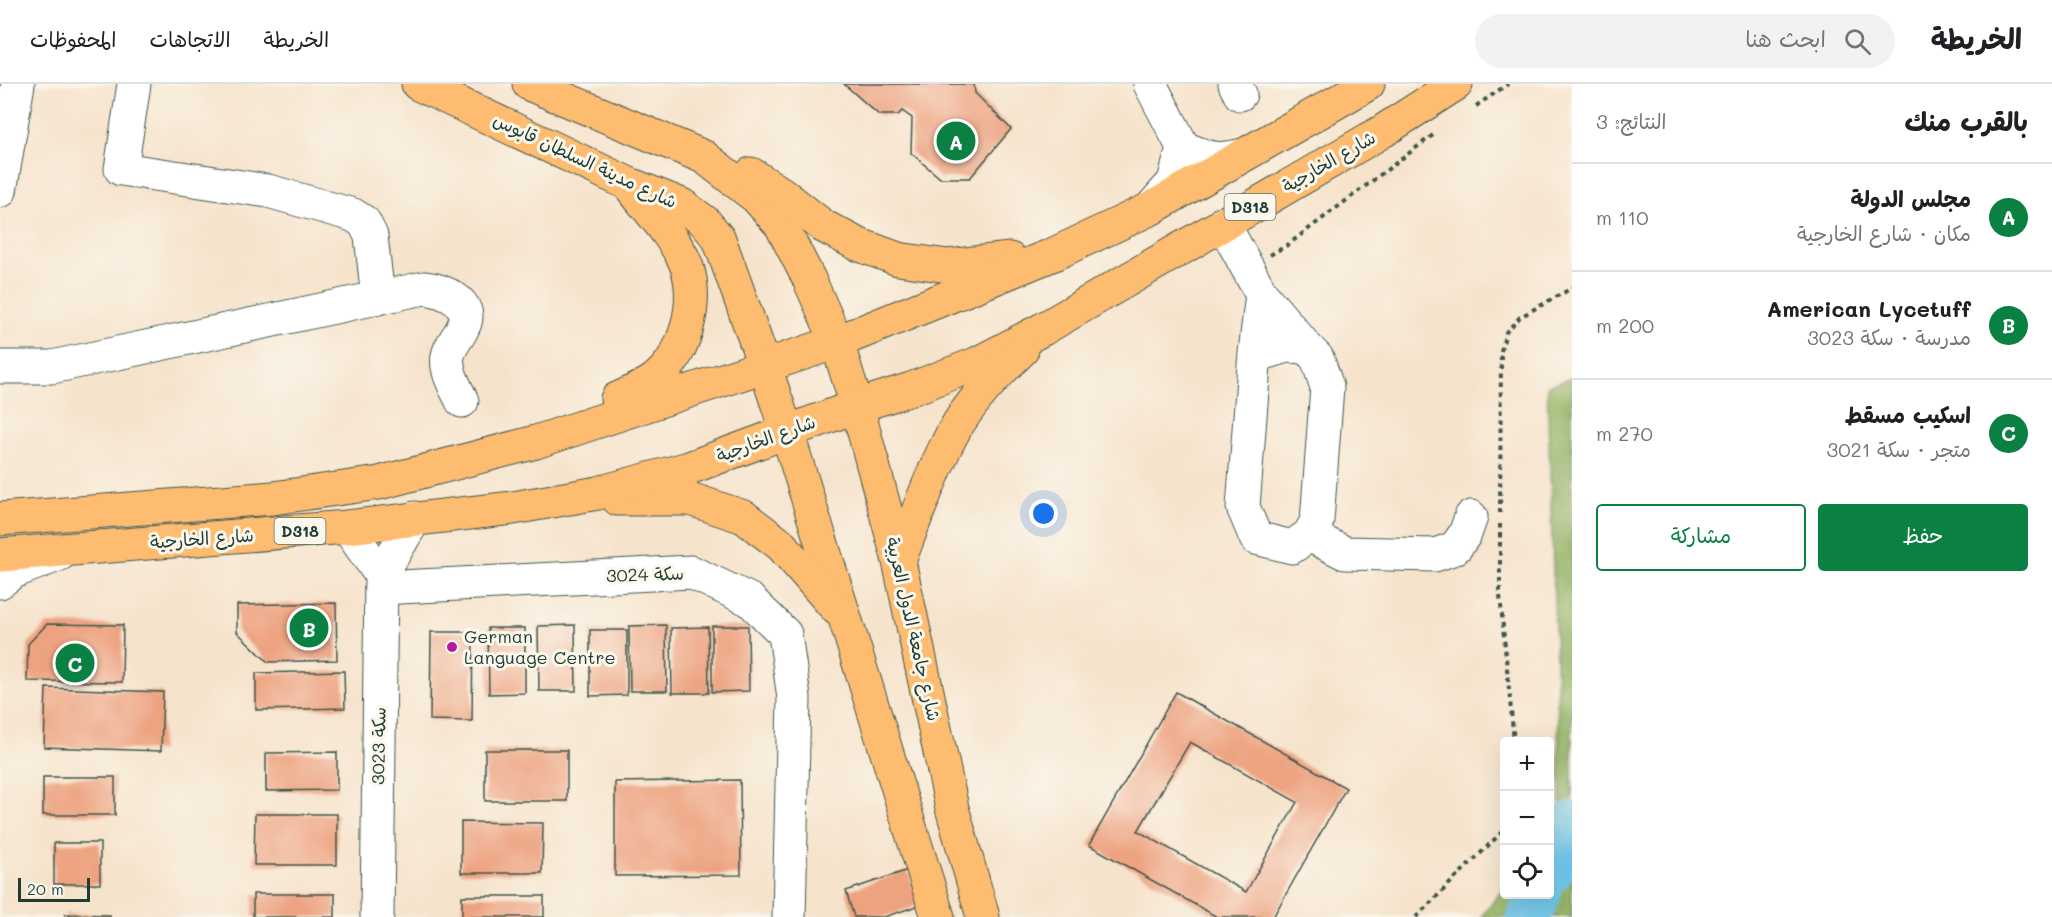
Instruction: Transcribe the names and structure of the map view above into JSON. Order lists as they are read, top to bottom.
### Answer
{
  "streets": {
    "main road": [
      "شارع مدينة السلطان قابوس",
      "شارع الخارجية",
      "D318",
      "شارع جامعة الدول العربية"
    ],
    "street": ["سكة 3024", "سكة 3023"]
  },
  "crossings": [
    ["شارع مدينة السلطان قابوس", "شارع الخارجية"],
    ["شارع الخارجية", "شارع جامعة الدول العربية"],
    ["سكة 3024", "سكة 3023"]
  ],
  "places": ["German Language Centre"],
  "scale_bar": "20 m",
  "page": {
    "header": "الخريطة",
    "search": "ابحث هنا",
    "nav": ["الخريطة", "الاتجاهات", "المحفوظات"],
    "heading": ["بالقرب منك", "النتائج: 3"],
    "pins": ["A", "B", "C"],
    "list": [
      {
        "mark": "A",
        "name": "مجلس الدولة",
        "note": "مكان · شارع الخارجية",
        "value": "110 m"
      },
      {
        "mark": "B",
        "name": "American Lycetuff",
        "note": "مدرسة · سكة 3023",
        "value": "200 m"
      },
      {
        "mark": "C",
        "name": "اسكيب مسقط",
        "note": "متجر · سكة 3021",
        "value": "270 m"
      }
    ],
    "buttons": ["حفظ", "مشاركة"],
    "map_buttons": ["+", "−"],
    "scale": "20 m"
  }
}
